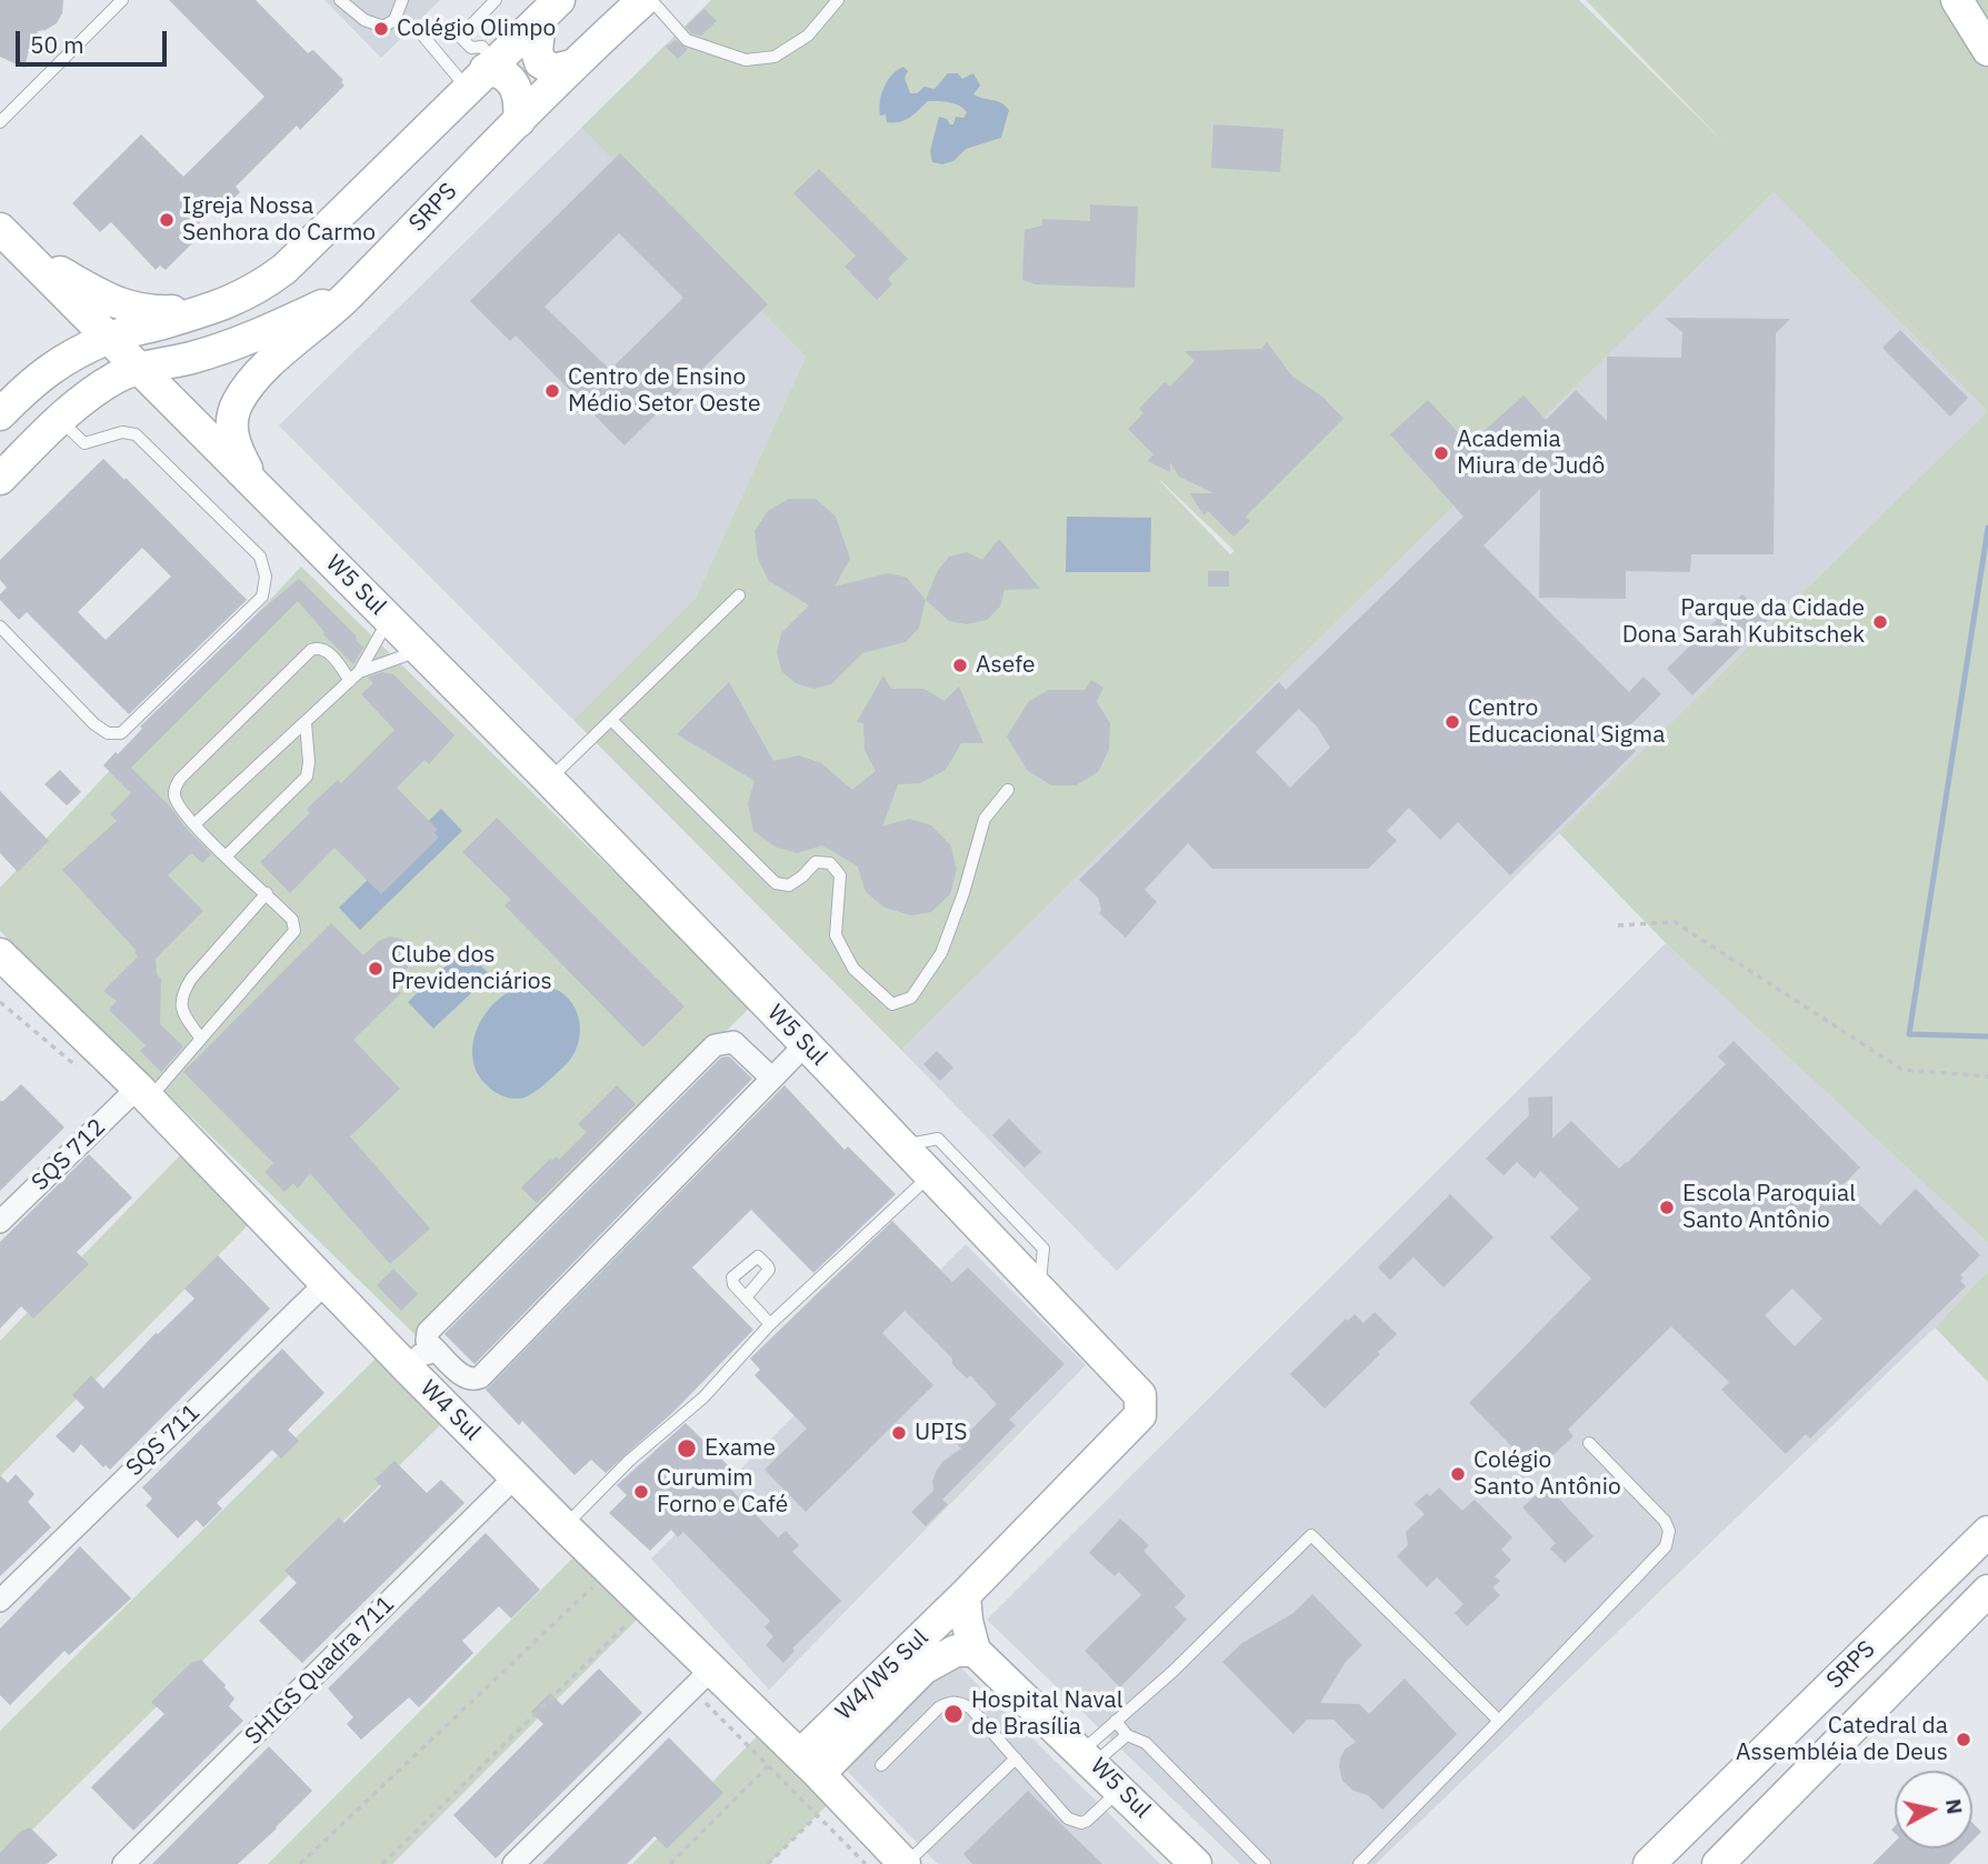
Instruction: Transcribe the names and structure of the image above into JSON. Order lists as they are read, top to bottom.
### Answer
{
  "streets": {
    "main road": [
      "SRPS",
      "W5 Sul",
      "W4 Sul",
      "W4/W5 Sul"
    ],
    "street": ["SQS 712", "SQS 711", "SHIGS Quadra 711"]
  },
  "crossings": [
    ["SRPS", "W5 Sul"],
    ["W5 Sul", "W4/W5 Sul"],
    ["SQS 712", "W4 Sul"],
    ["W4 Sul", "SQS 711"],
    ["W4 Sul", "SHIGS Quadra 711"],
    ["W4 Sul", "W4/W5 Sul"]
  ],
  "places": [
    "Colégio Olimpo",
    "Igreja Nossa Senhora do Carmo",
    "Centro de Ensino Médio Setor Oeste",
    "Academia Miura de Judô",
    "Parque da Cidade Dona Sarah Kubitschek",
    "Asefe",
    "Centro Educacional Sigma",
    "Clube dos Previdenciários",
    "Escola Paroquial Santo Antônio",
    "UPIS",
    "Exame",
    "Colégio Santo Antônio",
    "Curumim Forno e Café",
    "Hospital Naval de Brasília",
    "Catedral da Assembléia de Deus"
  ],
  "scale_bar": "50 m",
  "north": "right"
}
